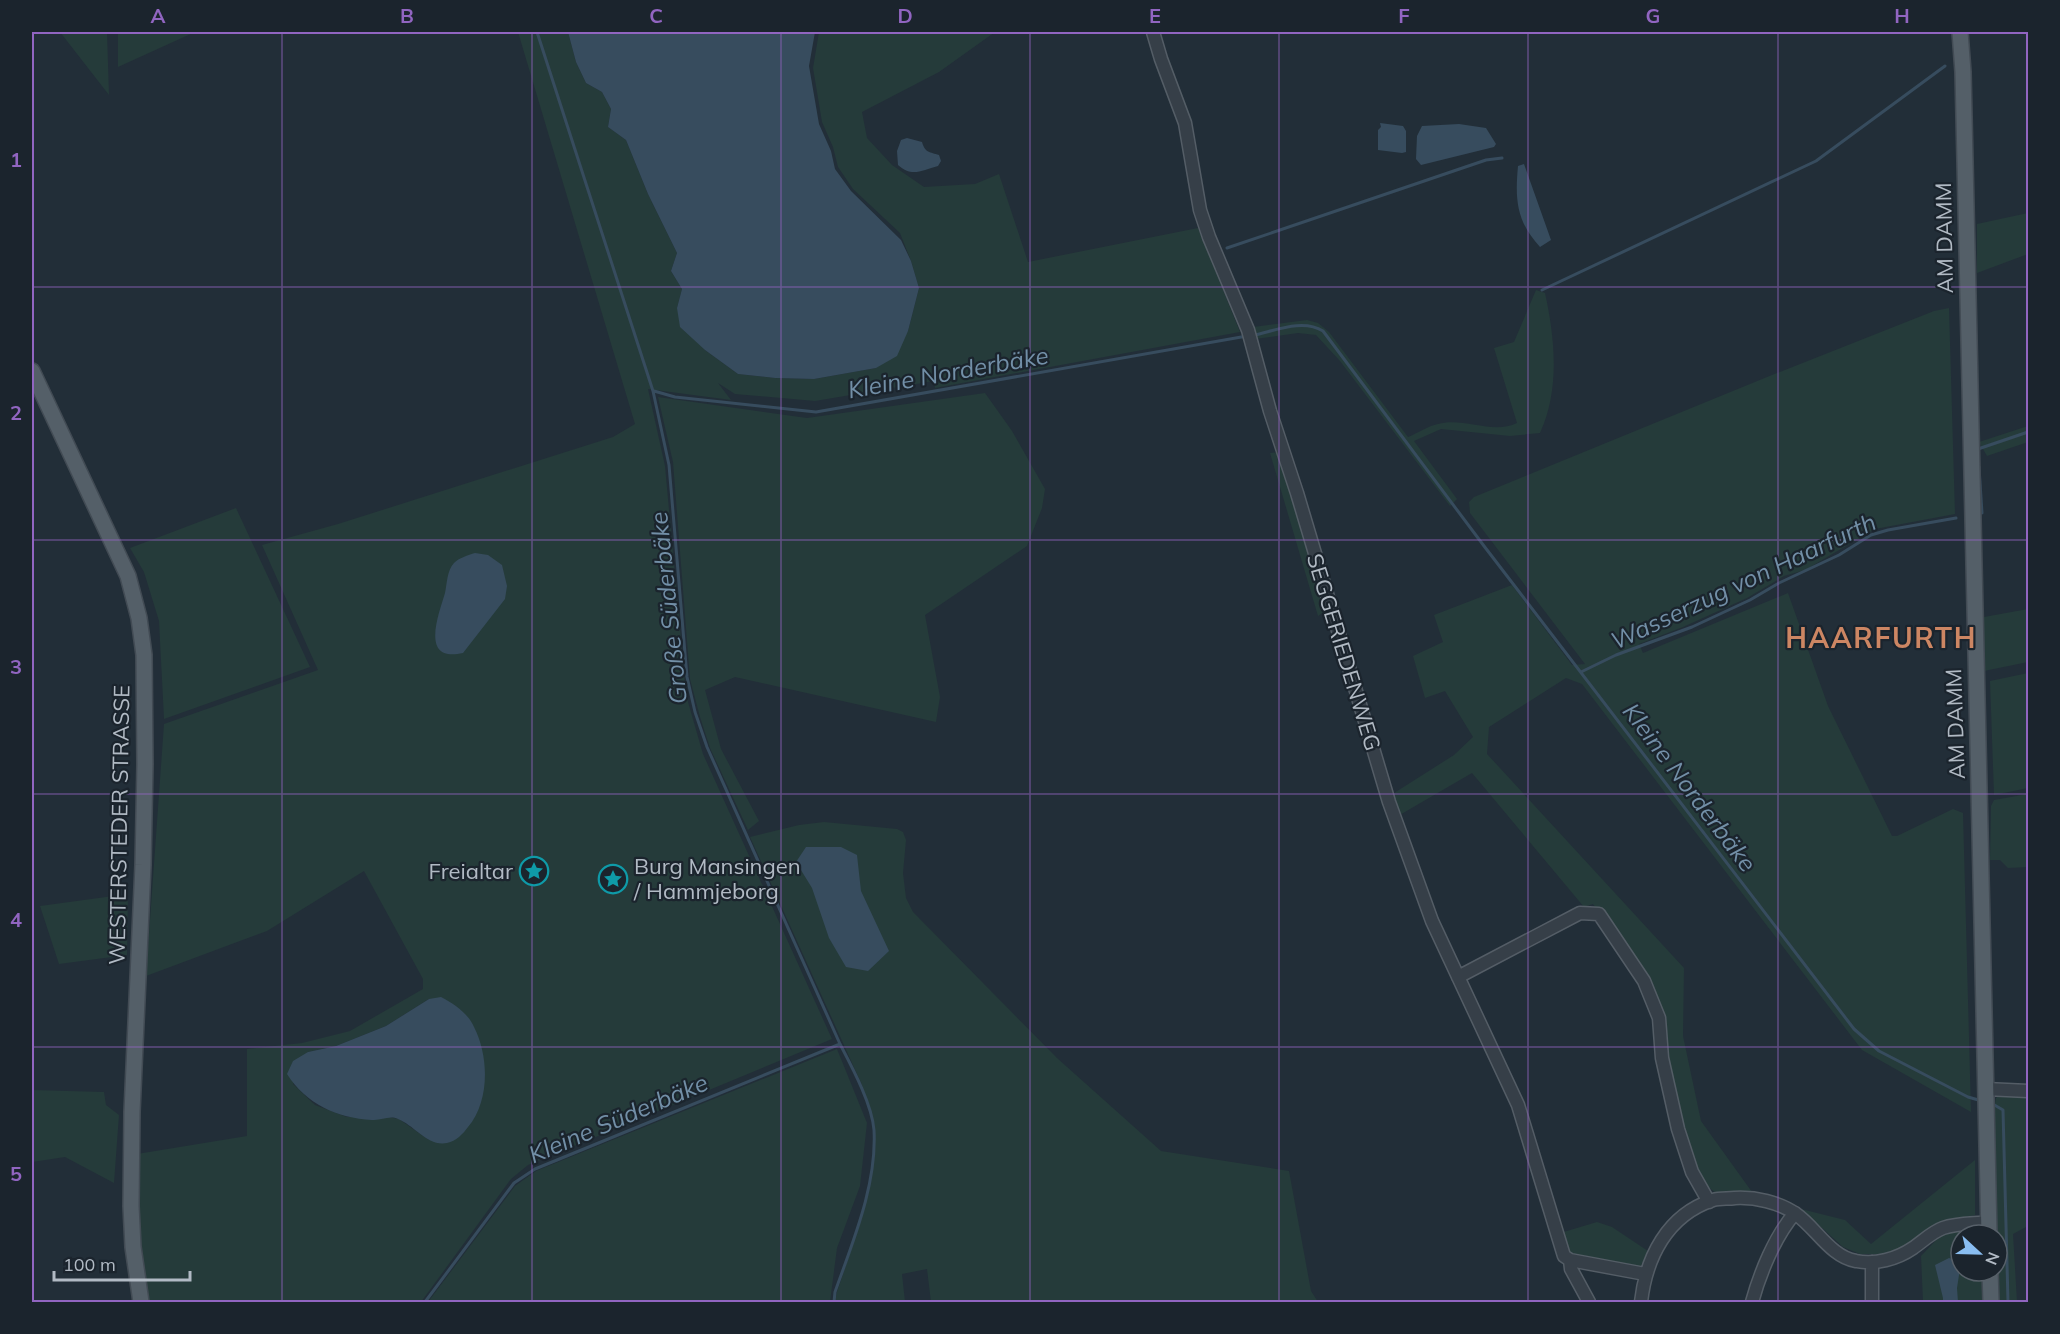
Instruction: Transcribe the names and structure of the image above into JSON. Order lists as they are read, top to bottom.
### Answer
{
  "streets": {
    "main road": ["AM DAMM", "WESTERSTEDER STRASSE"],
    "street": ["SEGGERIEDENWEG"]
  },
  "districts": ["HAARFURTH"],
  "water": [
    "Kleine Norderbäke",
    "Wasserzug von Haarfurth",
    "Große Süderbäke",
    "Kleine Süderbäke"
  ],
  "places": {
    "place": ["Freialtar", "Burg Mansingen / Hammjeborg"]
  },
  "scale_bar": "100 m",
  "north": "right",
  "grid": {
    "columns": [
      "A",
      "B",
      "C",
      "D",
      "E",
      "F",
      "G",
      "H"
    ],
    "rows": [
      "1",
      "2",
      "3",
      "4",
      "5"
    ]
  }
}
